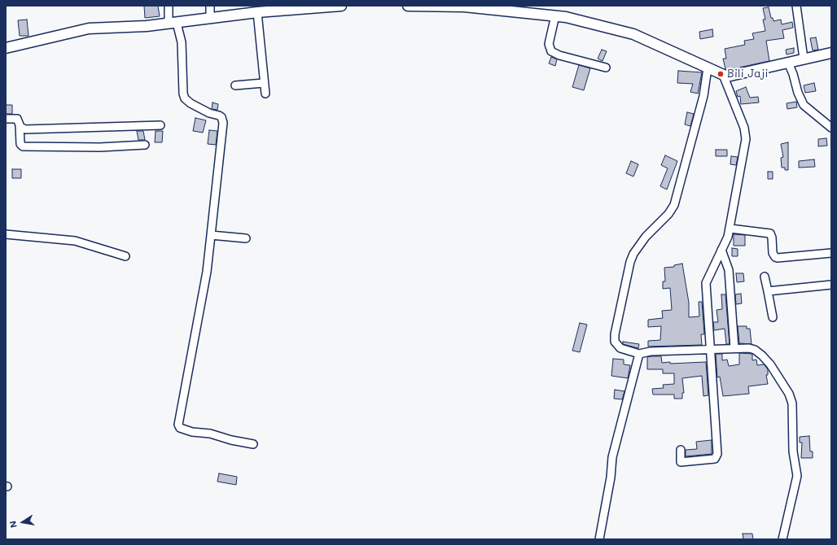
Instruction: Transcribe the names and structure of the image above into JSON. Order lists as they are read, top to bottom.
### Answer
{
  "places": ["Bili Jaji"],
  "north": "left"
}
